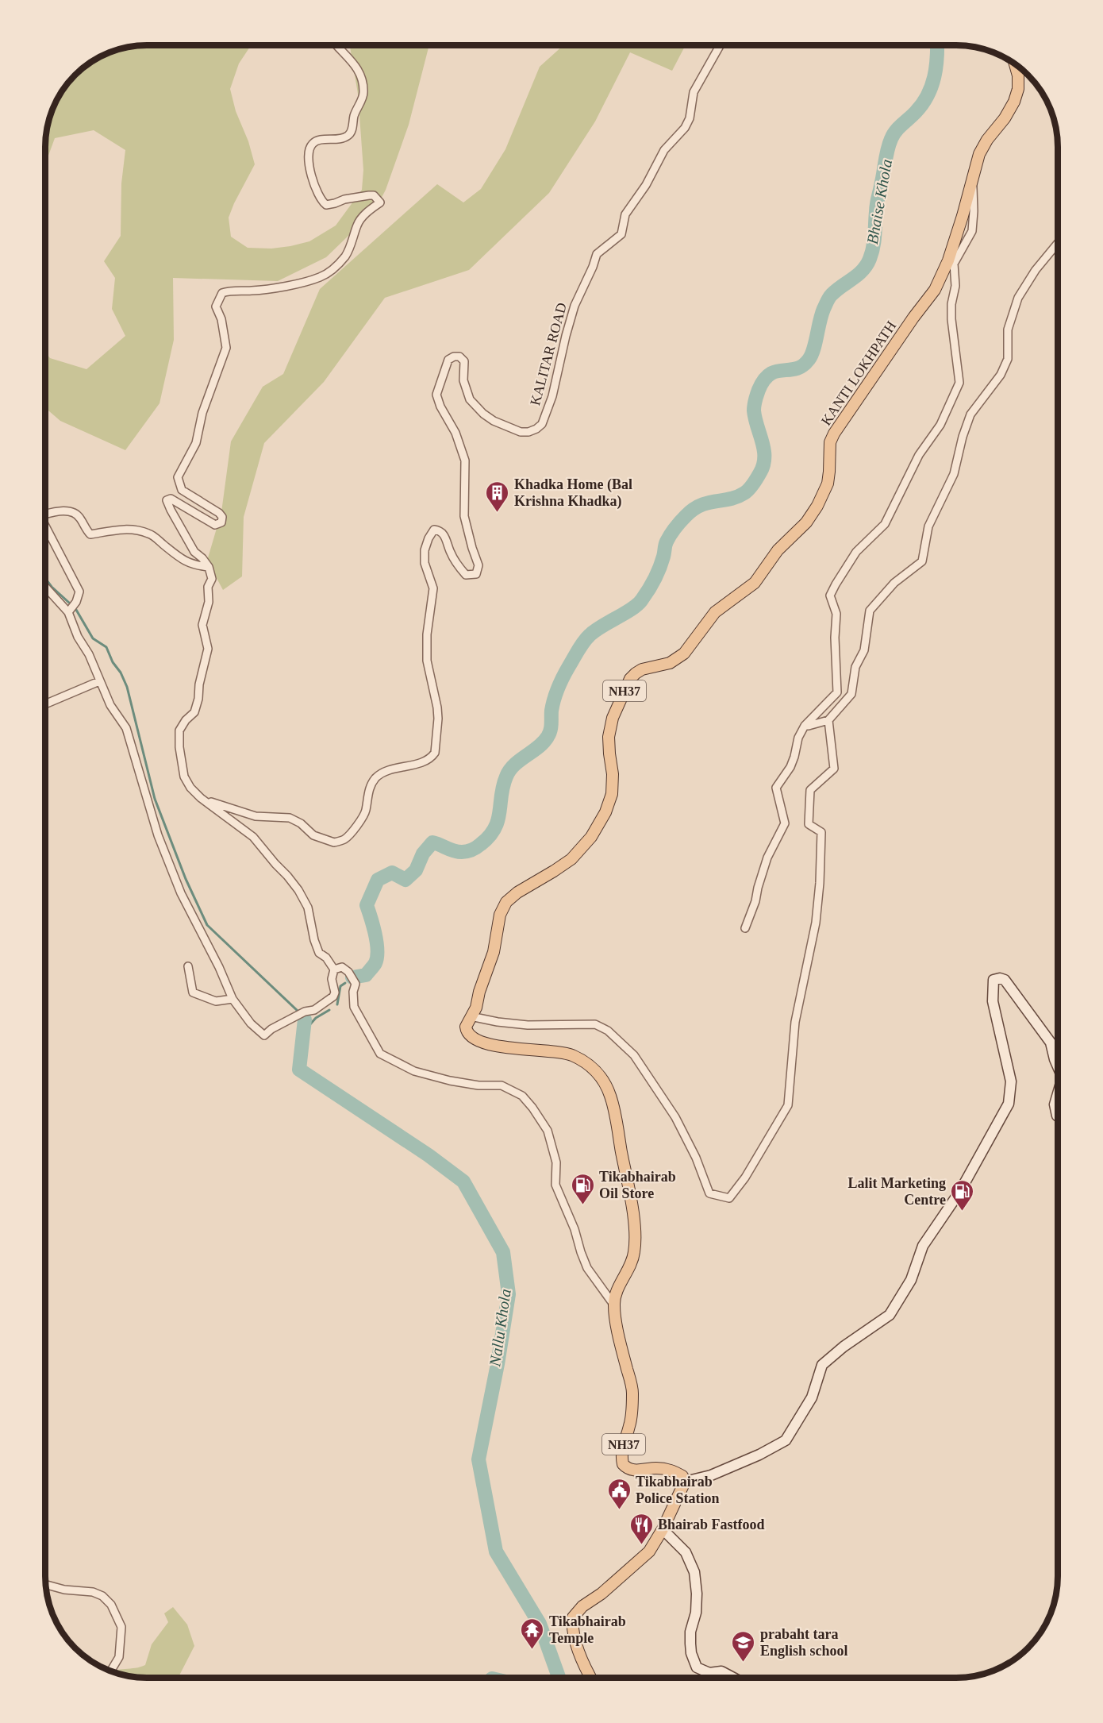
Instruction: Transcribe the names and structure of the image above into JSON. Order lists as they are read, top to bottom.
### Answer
{
  "streets": {
    "main road": ["KANTI LOKHPATH", "NH37"],
    "street": ["KALITAR ROAD"]
  },
  "water": ["Bhaise Khola", "Nallu Khola"],
  "places": {
    "building": ["Khadka Home (Bal Krishna Khadka)"],
    "fuel station": ["Tikabhairab Oil Store", "Lalit Marketing Centre"],
    "public building": ["Tikabhairab Police Station"],
    "restaurant": ["Bhairab Fastfood"],
    "temple": ["Tikabhairab Temple"],
    "school or university": ["prabaht tara English school"]
  }
}
